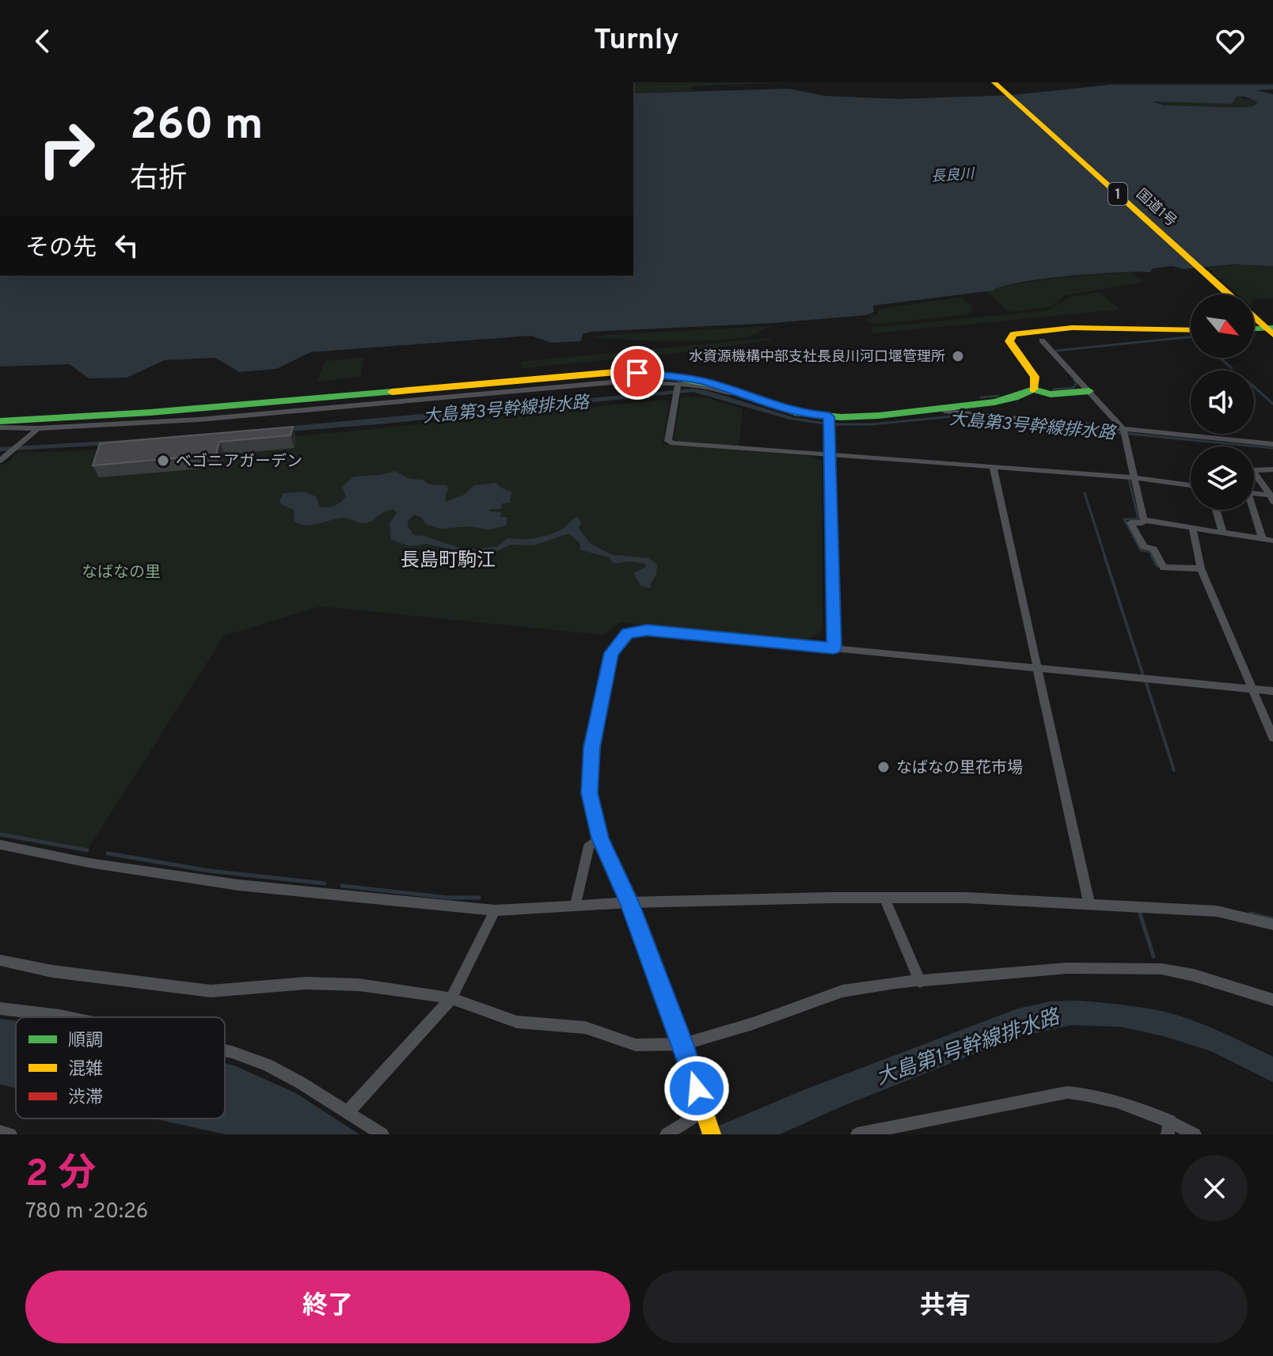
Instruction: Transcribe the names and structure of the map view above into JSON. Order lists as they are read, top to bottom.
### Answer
{
  "streets": {
    "main road": ["1", "国道1号"]
  },
  "districts": ["長島町駒江"],
  "water": ["長良川", "大島第3号幹線排水路", "大島第1号幹線排水路"],
  "parks": ["なばなの里"],
  "places": ["水資源機構中部支社長良川河口堰管理所", "ベゴニアガーデン", "なばなの里花市場"],
  "legend": ["順調", "混雑", "渋滞"],
  "north": "bottom right",
  "page": {
    "header": "Turnly",
    "turn": ["260 m", "右折"],
    "then": "その先",
    "heading": ["2 分", "780 m · 20:26"],
    "buttons": ["終了", "共有"]
  }
}
